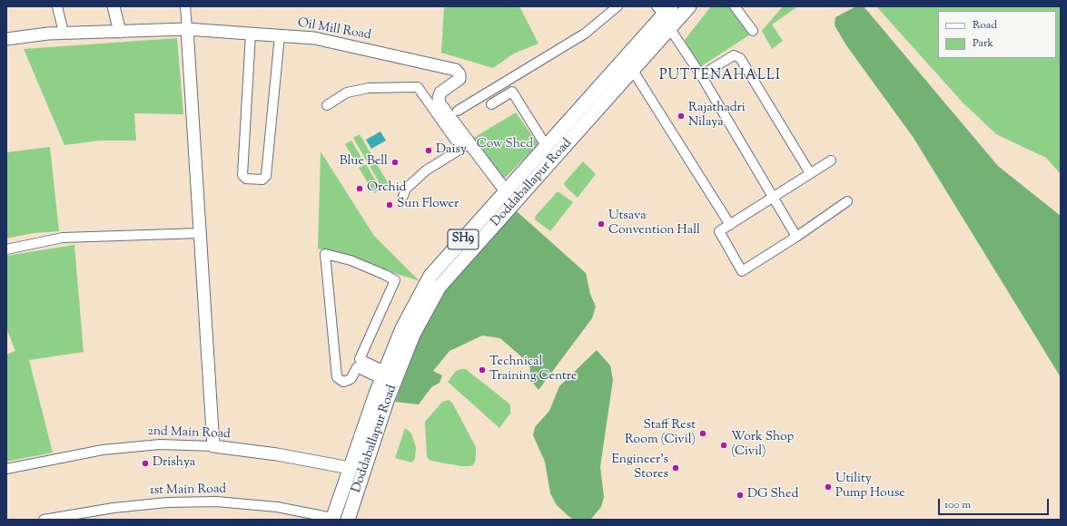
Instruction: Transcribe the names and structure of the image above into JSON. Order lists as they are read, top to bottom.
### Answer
{
  "streets": {
    "main road": [
      "Oil Mill Road",
      "Doddaballapur Road",
      "SH9",
      "2nd Main Road"
    ],
    "street": ["1st Main Road"]
  },
  "crossings": [
    ["Doddaballapur Road", "2nd Main Road"],
    ["Doddaballapur Road", "1st Main Road"]
  ],
  "districts": ["PUTTENAHALLI"],
  "parks": ["Cow Shed"],
  "places": [
    "Rajathadri Nilaya",
    "Daisy",
    "Blue Bell",
    "Orchid",
    "Sun Flower",
    "Utsava Convention Hall",
    "Technical Training Centre",
    "Staff Rest Room (Civil)",
    "Work Shop (Civil)",
    "Drishya",
    "Engineer's Stores",
    "Utility Pump House",
    "DG Shed"
  ],
  "legend": ["Road", "Park"],
  "scale_bar": "100 m"
}
